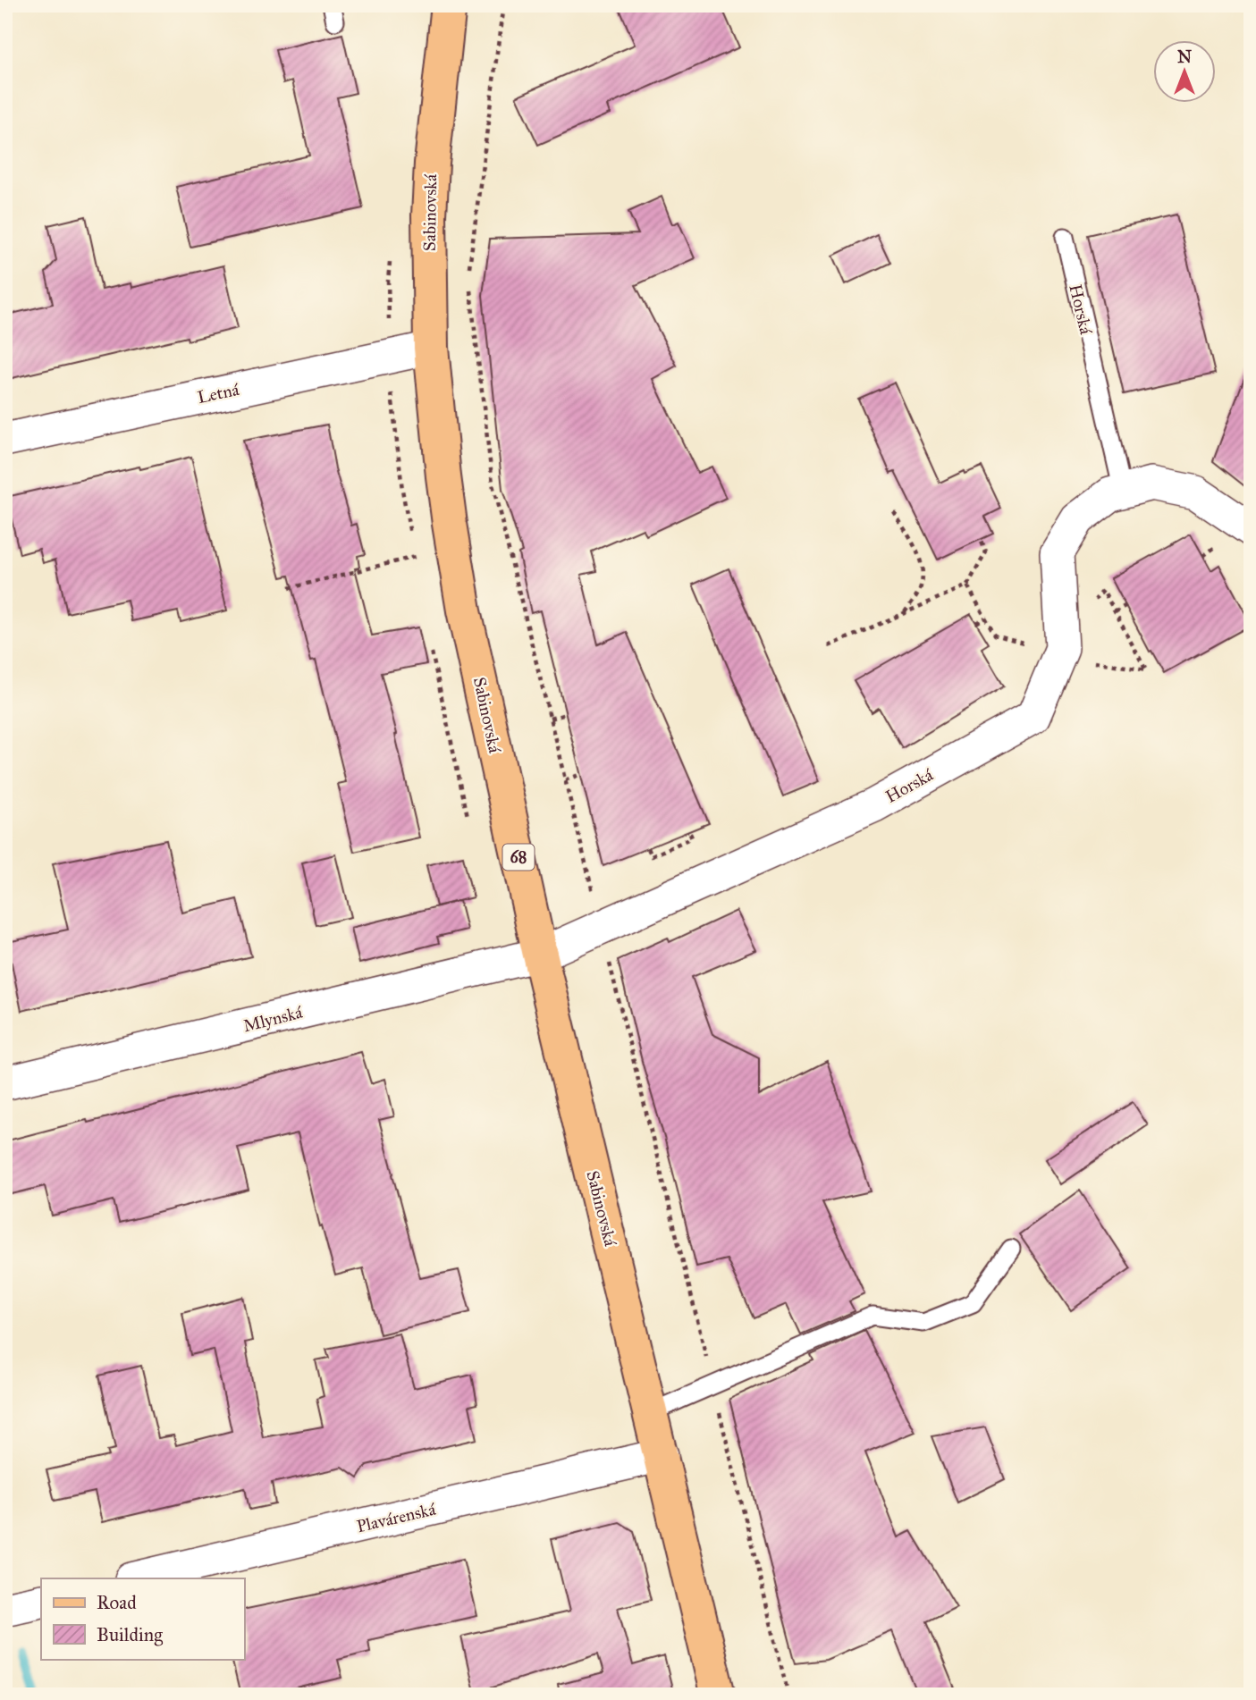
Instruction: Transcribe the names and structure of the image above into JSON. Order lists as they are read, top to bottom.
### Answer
{
  "streets": {
    "main road": ["Sabinovská", "68"],
    "street": [
      "Horská",
      "Letná",
      "Mlynská",
      "Plavárenská"
    ]
  },
  "crossings": [
    ["Sabinovská", "Horská"],
    ["Sabinovská", "Letná"],
    ["Sabinovská", "Mlynská"],
    ["Sabinovská", "Plavárenská"],
    ["Horská", "Mlynská"]
  ],
  "legend": ["Road", "Building"],
  "north": "top"
}
